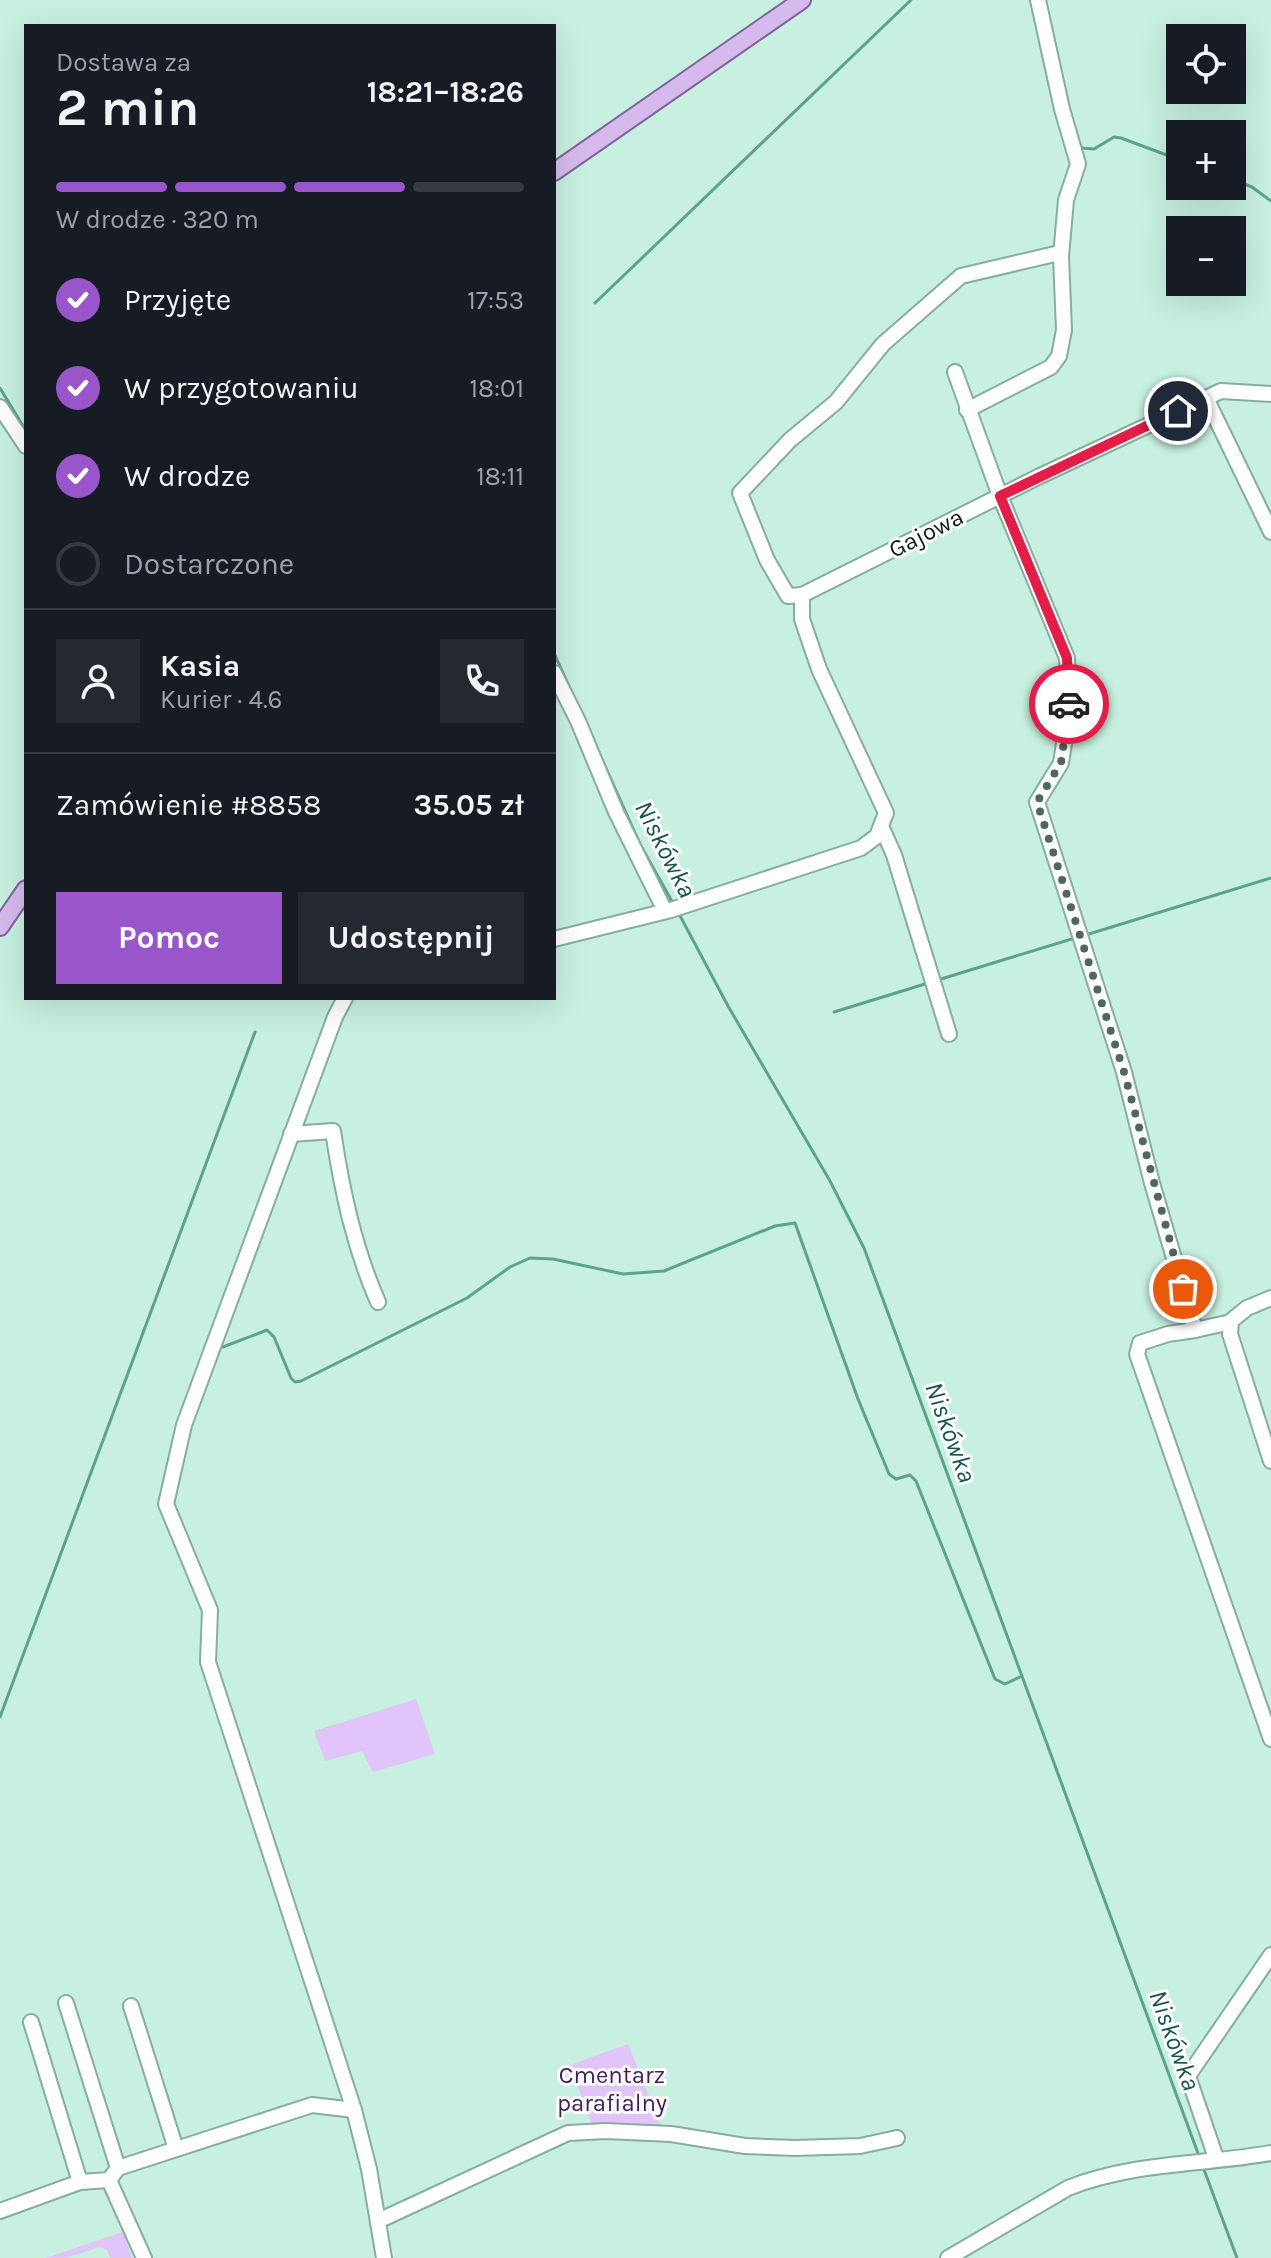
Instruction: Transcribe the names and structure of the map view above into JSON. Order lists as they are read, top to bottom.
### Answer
{
  "streets": {
    "street": ["Gajowa"]
  },
  "water": ["Niskówka"],
  "parks": ["Cmentarz parafialny"],
  "page": {
    "map_buttons": ["+", "−"],
    "heading": ["2 min", "Dostawa za", "18:21–18:26"],
    "panel": [
      "Kasia",
      "Kurier · 4.6",
      "Zamówienie #8858",
      "35.05 zł"
    ],
    "bar": "W drodze · 320 m",
    "list": [
      ["Przyjęte", "17:53"],
      ["W przygotowaniu", "18:01"],
      ["W drodze", "18:11"],
      "Dostarczone"
    ],
    "buttons": ["Pomoc", "Udostępnij"]
  }
}
